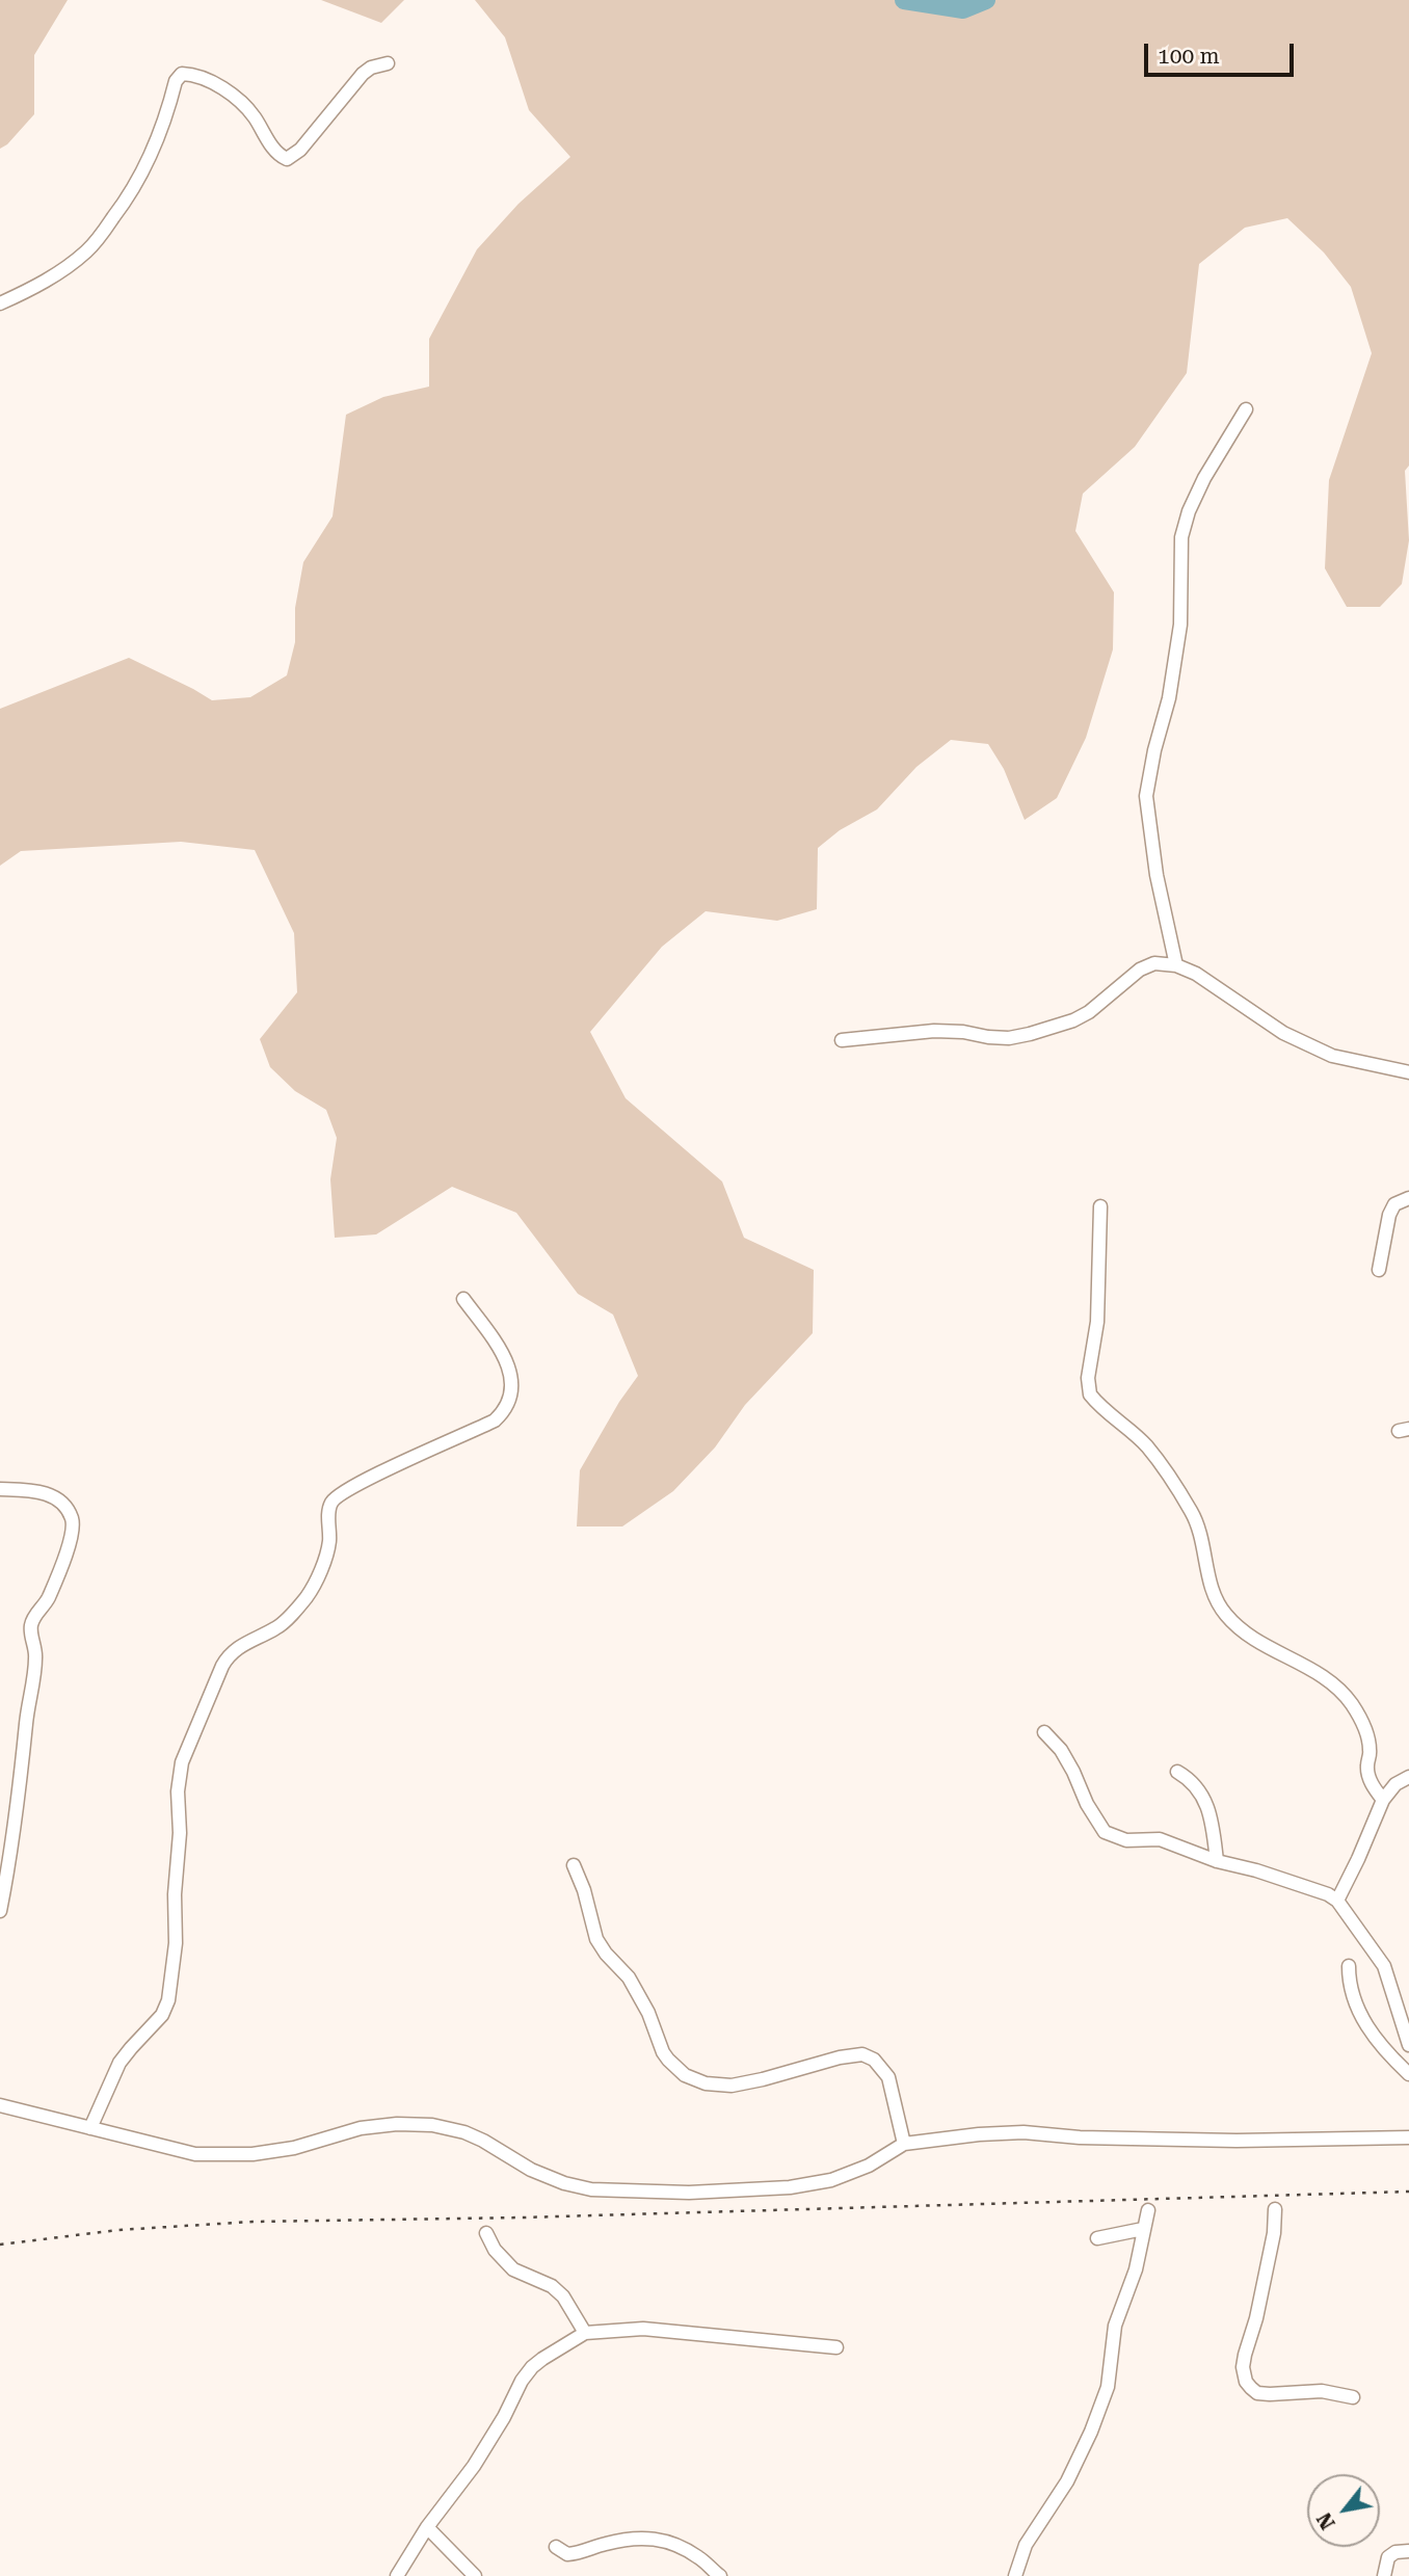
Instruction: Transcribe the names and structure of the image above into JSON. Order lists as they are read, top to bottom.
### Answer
{
  "scale_bar": "100 m",
  "north": "bottom left"
}
